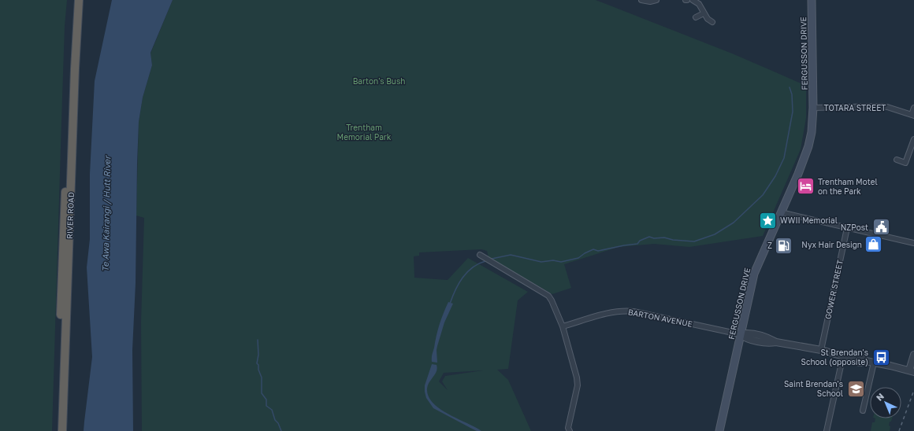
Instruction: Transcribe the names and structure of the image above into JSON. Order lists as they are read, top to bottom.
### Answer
{
  "streets": {
    "highway": ["RIVER ROAD"],
    "main road": ["FERGUSSON DRIVE"],
    "street": ["TOTARA STREET", "GOWER STREET", "BARTON AVENUE"]
  },
  "crossings": [
    ["FERGUSSON DRIVE", "TOTARA STREET"],
    ["FERGUSSON DRIVE", "BARTON AVENUE"]
  ],
  "water": ["Te Awa Kairangi / Hutt River"],
  "parks": ["Barton's Bush", "Trentham Memorial Park"],
  "places": {
    "hotel": ["Trentham Motel on the Park"],
    "place": ["WWII Memorial"],
    "public building": ["NZPost"],
    "shop": ["Nyx Hair Design"],
    "fuel station": ["Z"],
    "bus stop": ["St Brendan's School (opposite)"],
    "school or university": ["Saint Brendan's School"]
  },
  "north": "top left"
}
